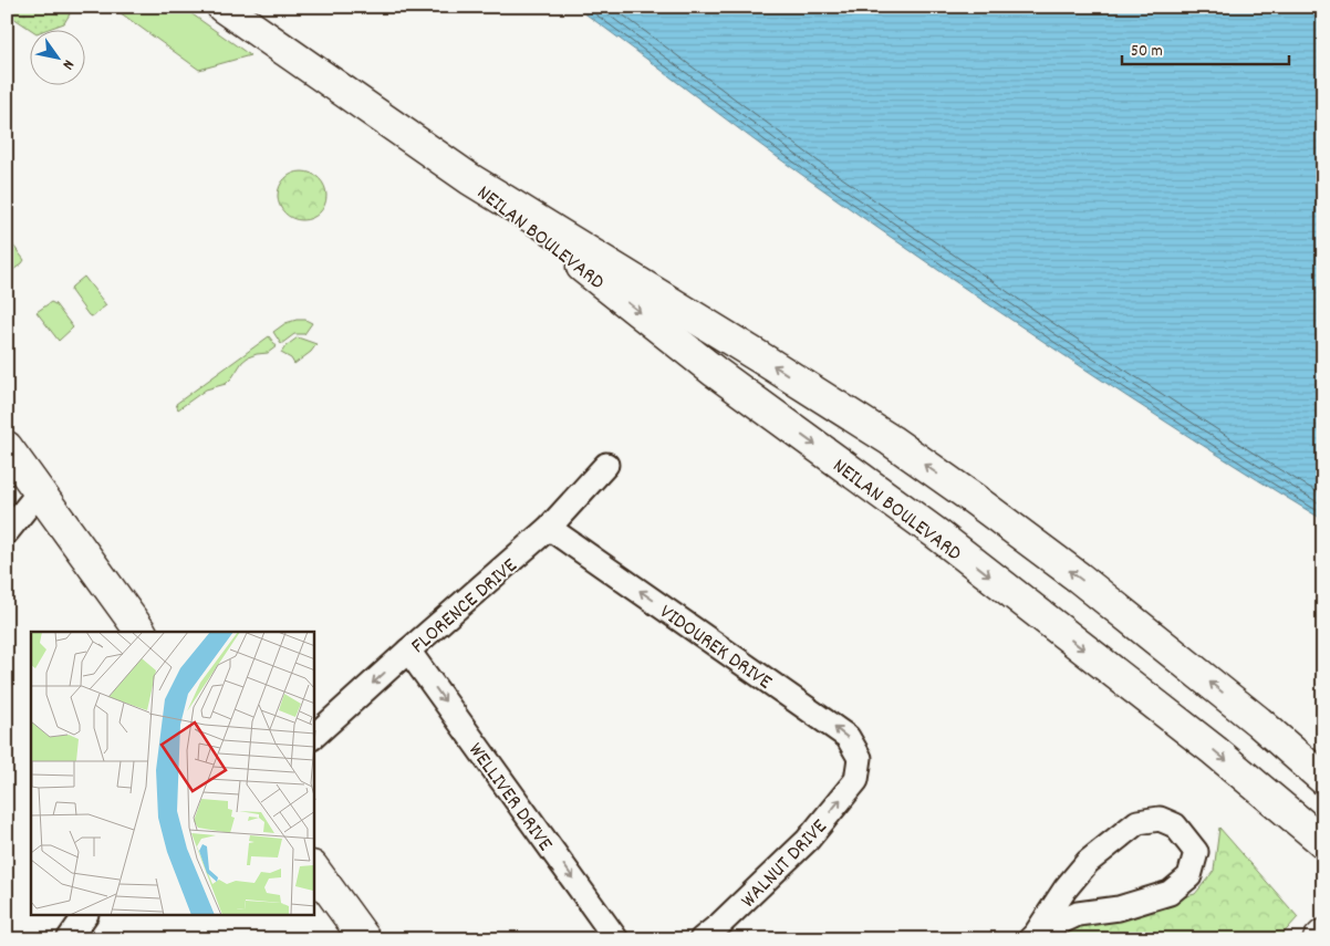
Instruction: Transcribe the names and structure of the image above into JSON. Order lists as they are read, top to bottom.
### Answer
{
  "streets": {
    "street": [
      "NEILAN BOULEVARD",
      "FLORENCE DRIVE",
      "VIDOUREK DRIVE",
      "WELLIVER DRIVE",
      "WALNUT DRIVE"
    ]
  },
  "crossings": [
    ["FLORENCE DRIVE", "VIDOUREK DRIVE"],
    ["FLORENCE DRIVE", "WELLIVER DRIVE"],
    ["VIDOUREK DRIVE", "WALNUT DRIVE"]
  ],
  "one_way": ["VIDOUREK DRIVE", "WELLIVER DRIVE", "WALNUT DRIVE"],
  "scale_bar": "50 m",
  "north": "bottom right"
}
